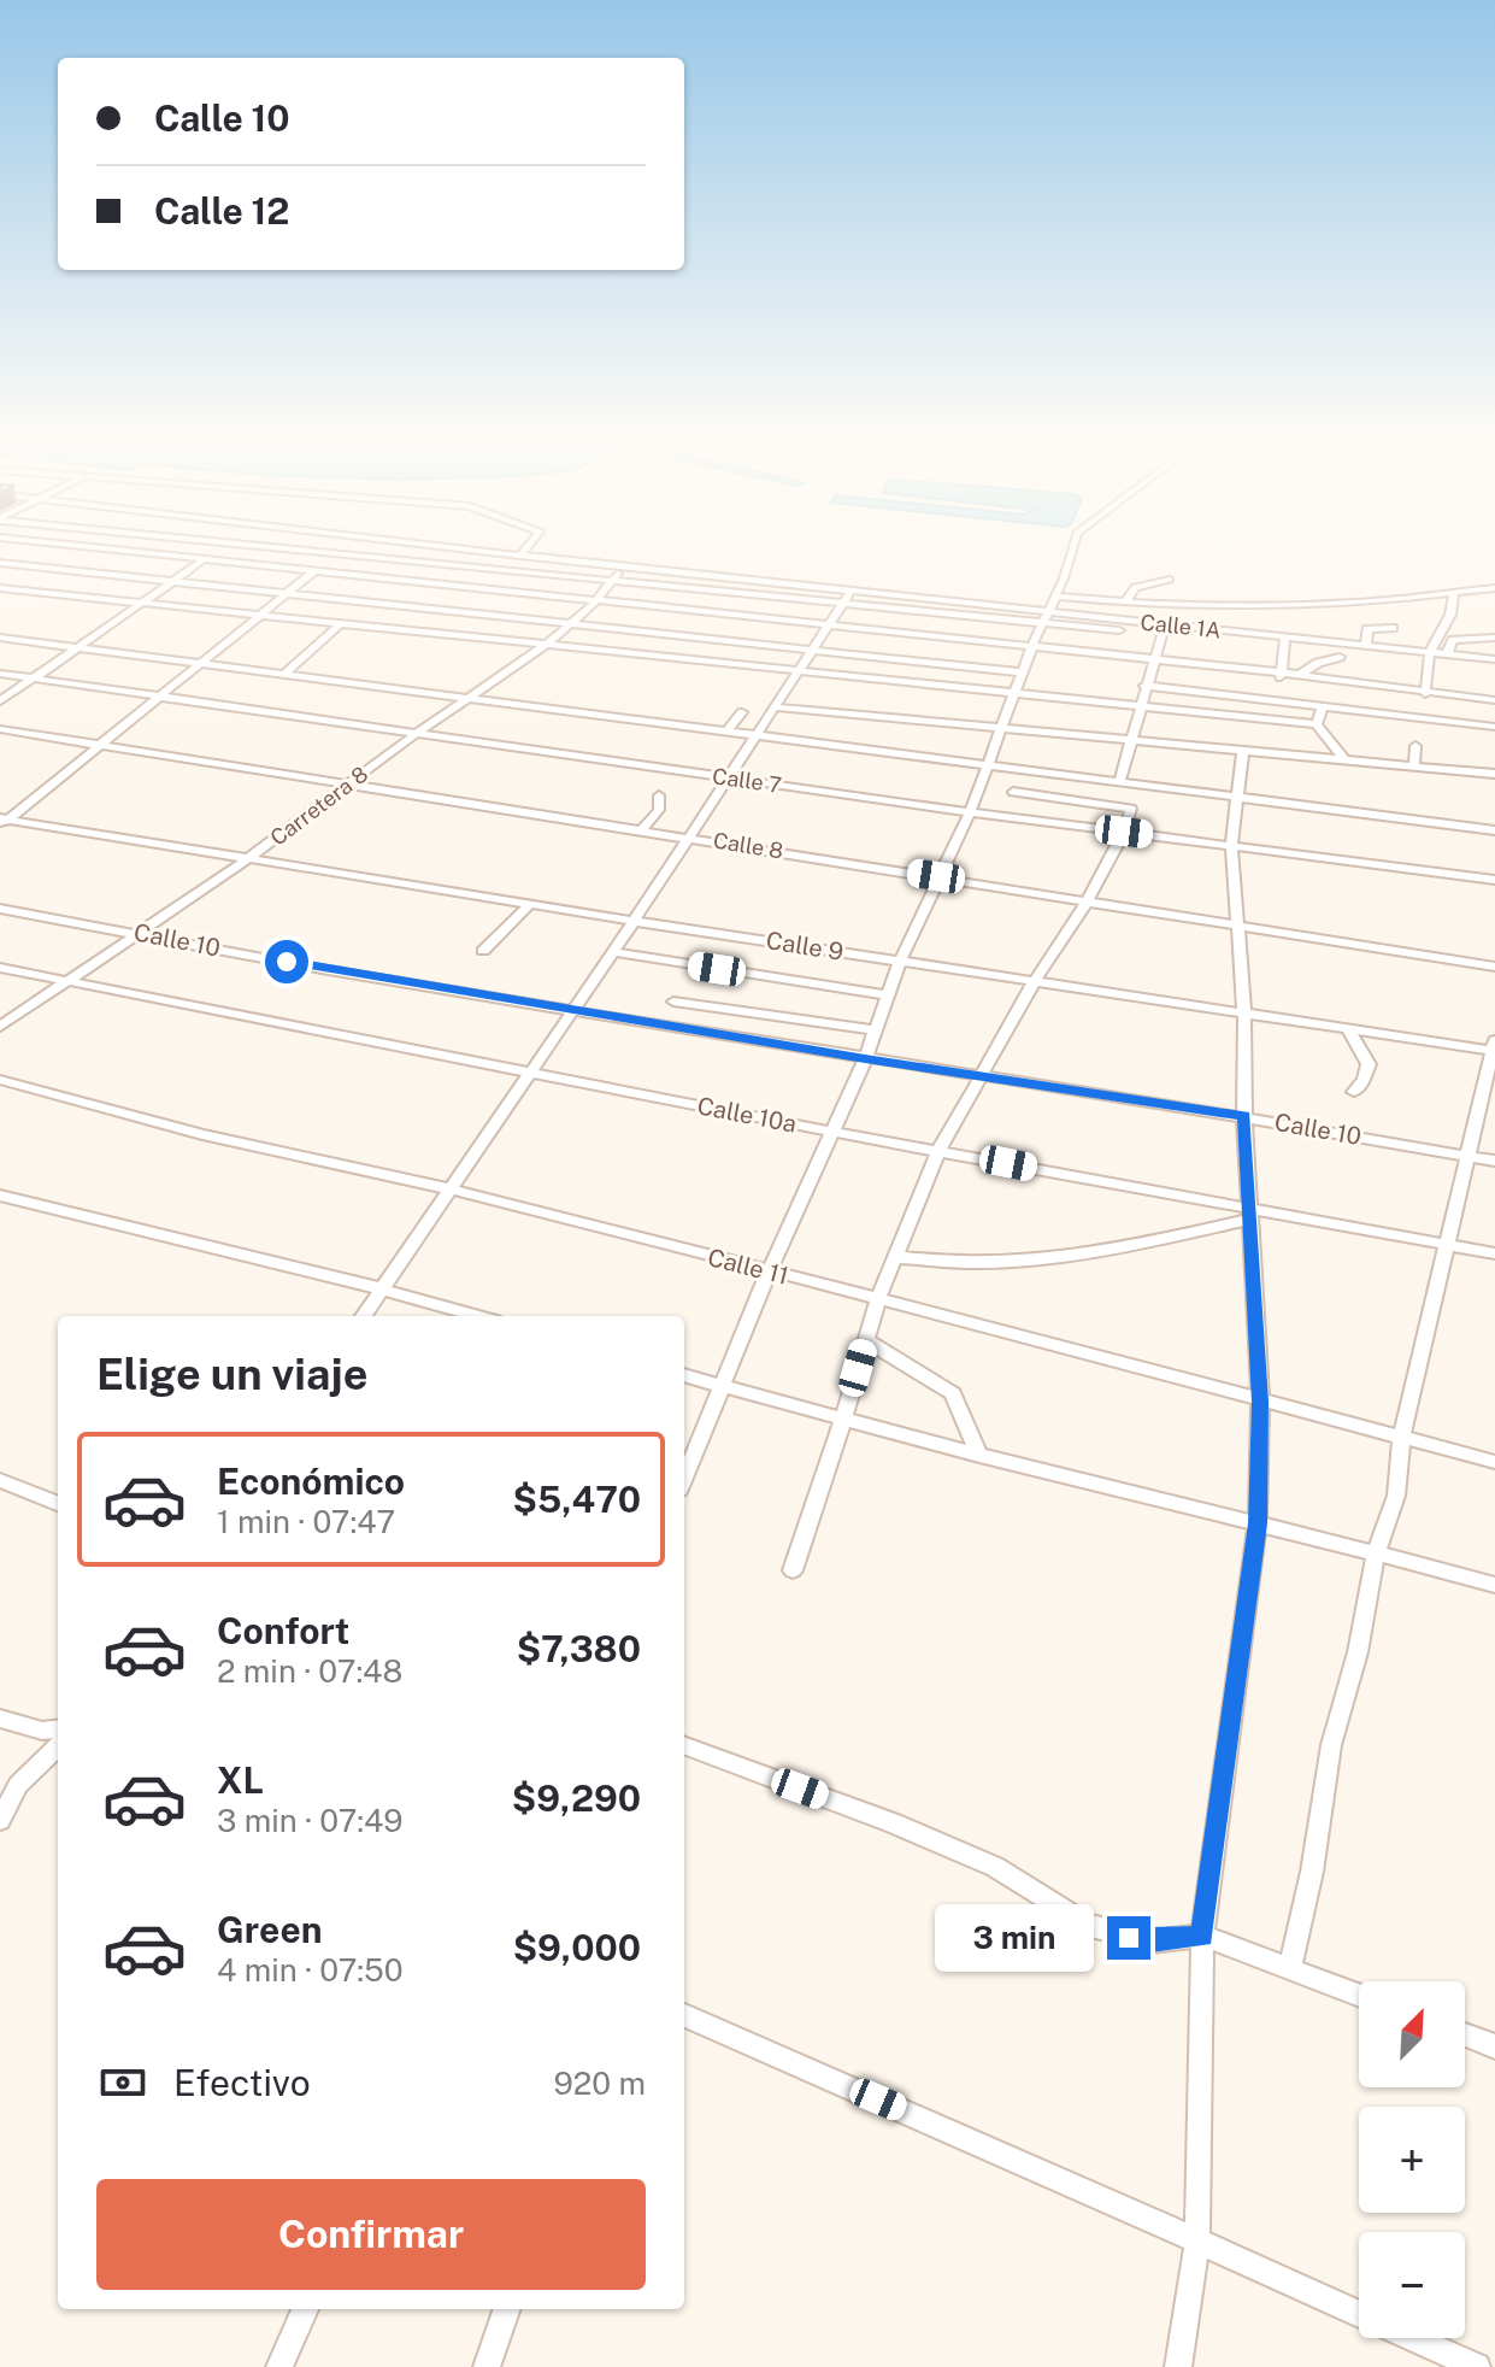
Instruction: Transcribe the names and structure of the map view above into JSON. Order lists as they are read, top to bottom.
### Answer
{
  "streets": {
    "street": [
      "Calle 1A",
      "Calle 7",
      "Carretera 8",
      "Calle 8",
      "Calle 10",
      "Calle 9",
      "Calle 10a",
      "Calle 11"
    ]
  },
  "crossings": [
    ["Calle 1A", "Carretera 8"],
    ["Calle 7", "Carretera 8"],
    ["Carretera 8", "Calle 8"],
    ["Carretera 8", "Calle 10"],
    ["Carretera 8", "Calle 9"],
    ["Carretera 8", "Calle 10a"]
  ],
  "north": "top right",
  "page": {
    "banner": ["Calle 10", "Calle 12"],
    "heading": "Elige un viaje",
    "list": [
      {
        "name": "Económico",
        "note": "1 min · 07:47",
        "value": "$5,470"
      },
      {
        "name": "Confort",
        "note": "2 min · 07:48",
        "value": "$7,380"
      },
      {
        "name": "XL",
        "note": "3 min · 07:49",
        "value": "$9,290"
      },
      {
        "name": "Green",
        "note": "4 min · 07:50",
        "value": "$9,000"
      }
    ],
    "bubble": "3 min",
    "map_buttons": ["+", "−"],
    "pay": ["Efectivo", "920 m"],
    "buttons": "Confirmar"
  }
}
